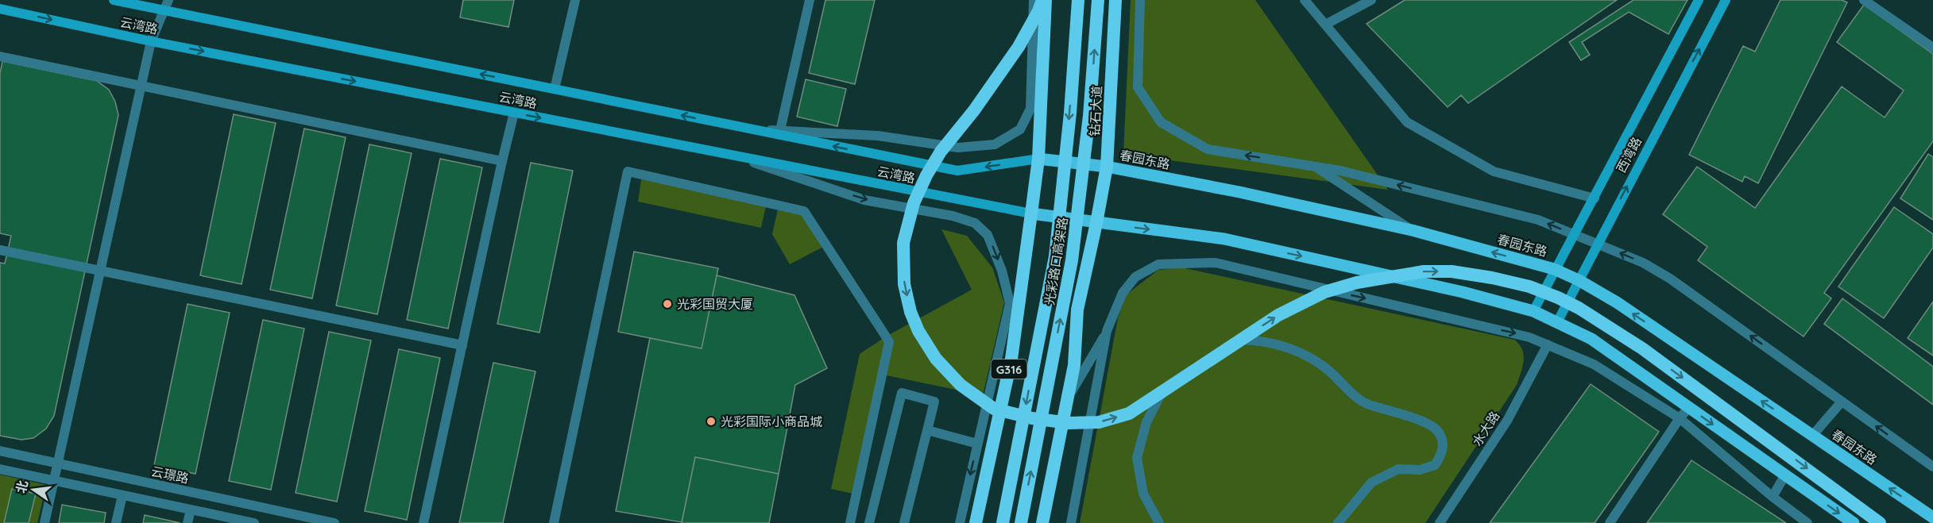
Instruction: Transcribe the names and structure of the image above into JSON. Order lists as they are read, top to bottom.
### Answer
{
  "streets": {
    "highway": ["钻石大道", "光彩路口高架路", "G316"],
    "main road": ["云湾路", "西湾路", "春园东路"],
    "street": ["水大路", "云璟路"]
  },
  "crossings": [
    ["云湾路", "春园东路"],
    ["云湾路", "G316"],
    ["钻石大道", "春园东路"],
    ["西湾路", "春园东路"],
    ["春园东路", "G316"]
  ],
  "places": ["光彩国贸大厦", "光彩国际小商品城"],
  "north": "left"
}
